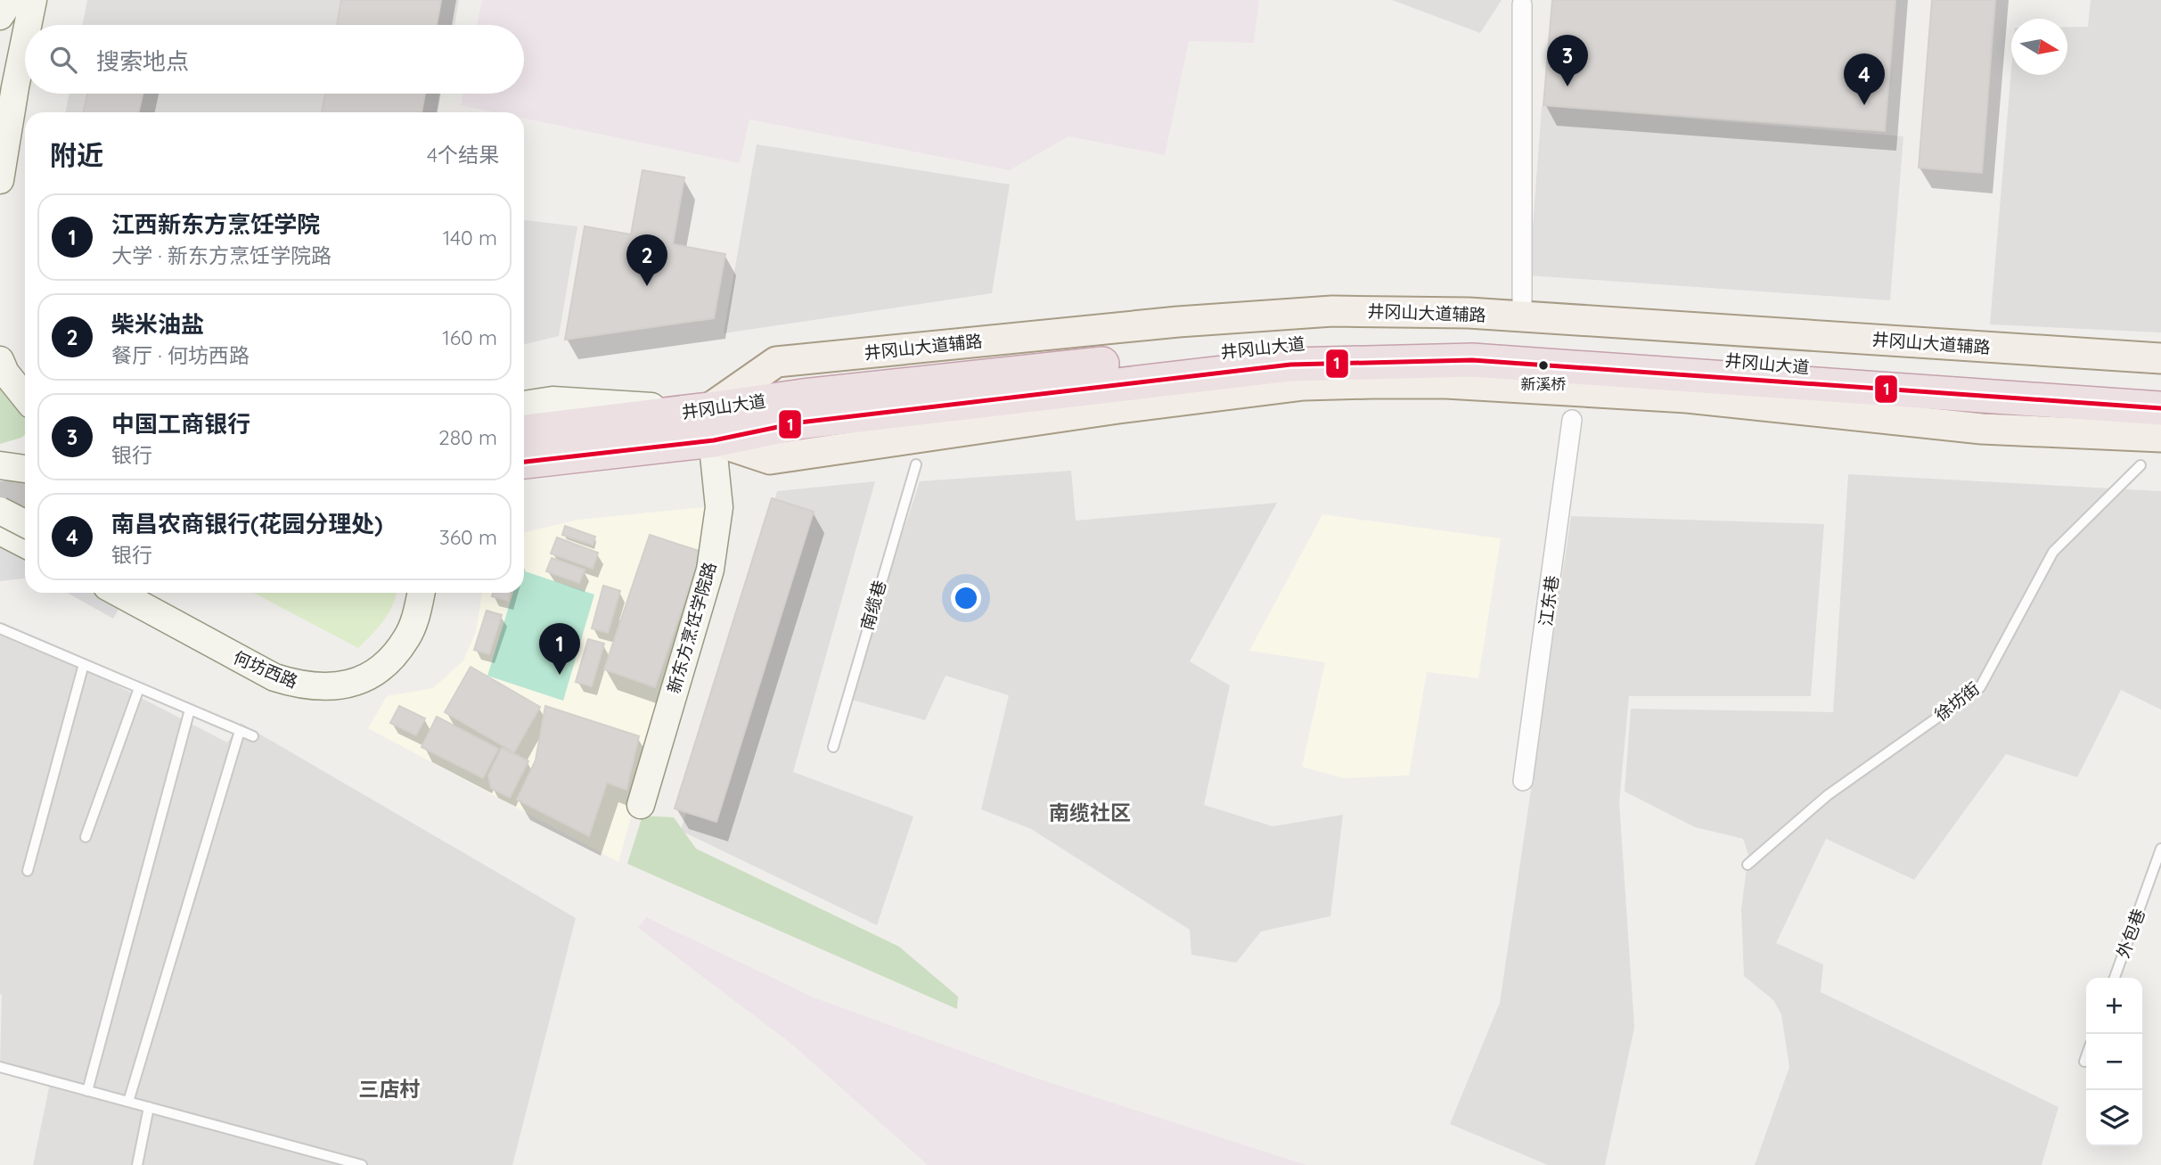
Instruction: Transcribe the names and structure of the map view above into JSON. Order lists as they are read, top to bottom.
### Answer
{
  "streets": {
    "highway": ["井冈山大道"],
    "main road": ["井冈山大道辅路", "新东方烹饪学院路", "何坊西路"],
    "street": ["江东巷"],
    "lane": ["南缆巷", "徐坊街", "外包巷"]
  },
  "crossings": [
    ["井冈山大道辅路", "井冈山大道"],
    ["井冈山大道辅路", "新东方烹饪学院路"],
    ["井冈山大道", "新东方烹饪学院路"]
  ],
  "districts": ["南缆社区", "三店村"],
  "places": ["新溪桥"],
  "lines": ["transit line 1"],
  "north": "right",
  "page": {
    "search": "搜索地点",
    "pins": [
      "3",
      "4",
      "2",
      "1"
    ],
    "heading": ["附近", "4个结果"],
    "list": [
      {
        "mark": "1",
        "name": "江西新东方烹饪学院",
        "note": "大学 · 新东方烹饪学院路",
        "value": "140 m"
      },
      {
        "mark": "2",
        "name": "柴米油盐",
        "note": "餐厅 · 何坊西路",
        "value": "160 m"
      },
      {
        "mark": "3",
        "name": "中国工商银行",
        "note": "银行",
        "value": "280 m"
      },
      {
        "mark": "4",
        "name": "南昌农商银行(花园分理处)",
        "note": "银行",
        "value": "360 m"
      }
    ],
    "map_buttons": ["+", "−"]
  }
}
